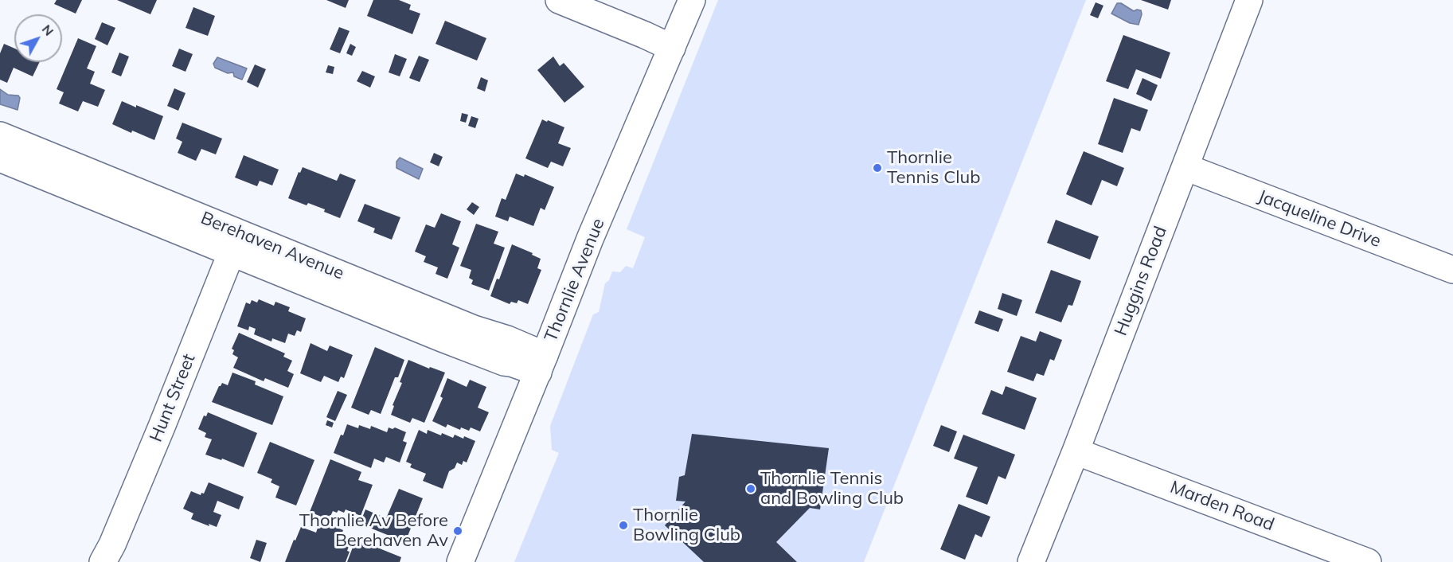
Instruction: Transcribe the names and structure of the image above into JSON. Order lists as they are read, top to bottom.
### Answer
{
  "streets": {
    "street": [
      "Jacqueline Drive",
      "Berehaven Avenue",
      "Thornlie Avenue",
      "Huggins Road",
      "Hunt Street",
      "Marden Road"
    ]
  },
  "crossings": [
    ["Jacqueline Drive", "Huggins Road"],
    ["Berehaven Avenue", "Thornlie Avenue"],
    ["Berehaven Avenue", "Hunt Street"],
    ["Huggins Road", "Marden Road"]
  ],
  "places": [
    "Thornlie Tennis Club",
    "Thornlie Tennis and Bowling Club",
    "Thornlie Bowling Club",
    "Thornlie Av Before Berehaven Av"
  ],
  "north": "top right"
}
